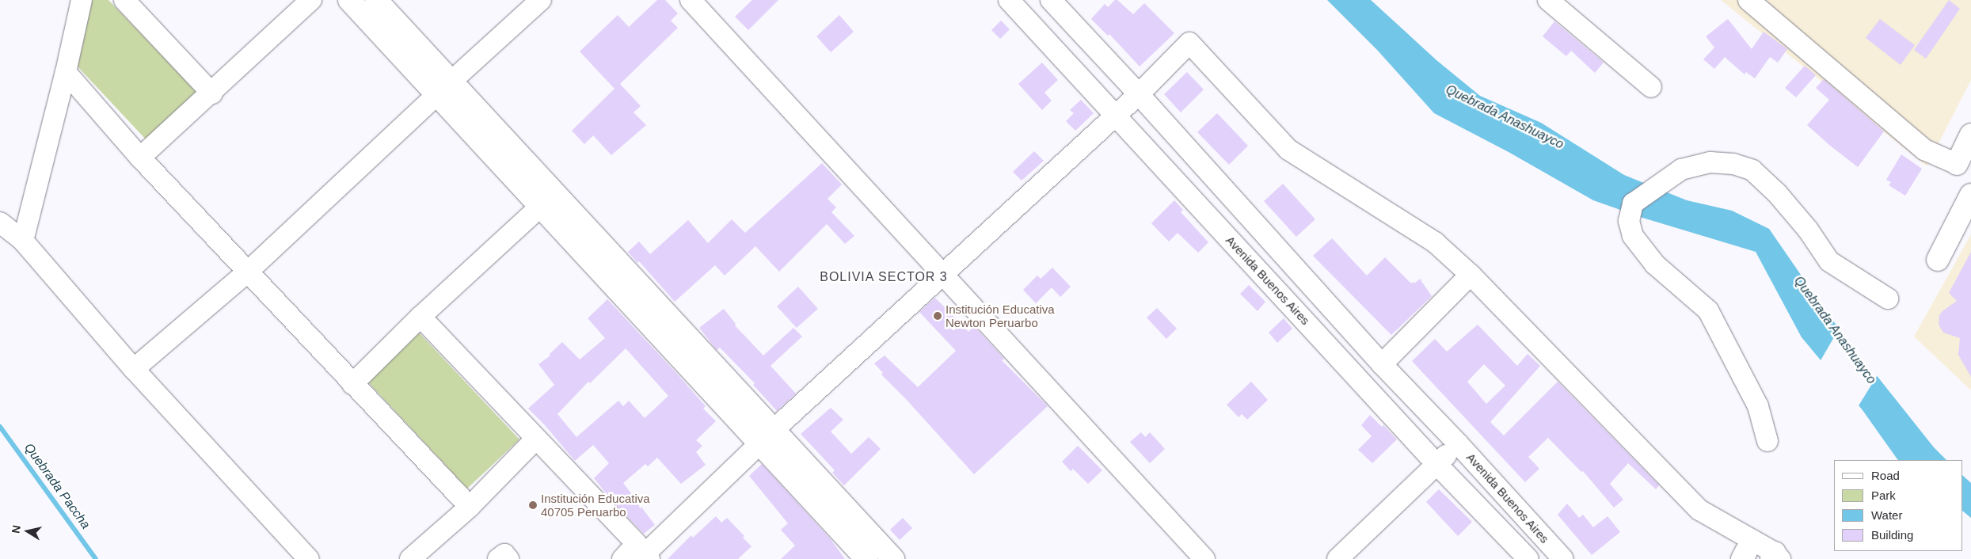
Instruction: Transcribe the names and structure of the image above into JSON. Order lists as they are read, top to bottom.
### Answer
{
  "streets": {
    "street": ["Avenida Buenos Aires"]
  },
  "districts": ["BOLIVIA SECTOR 3"],
  "water": ["Quebrada Anashuayco", "Quebrada Paccha"],
  "places": ["Institución Educativa Newton Peruarbo", "Institución Educativa 40705 Peruarbo"],
  "legend": [
    "Road",
    "Park",
    "Water",
    "Building"
  ],
  "north": "left"
}
